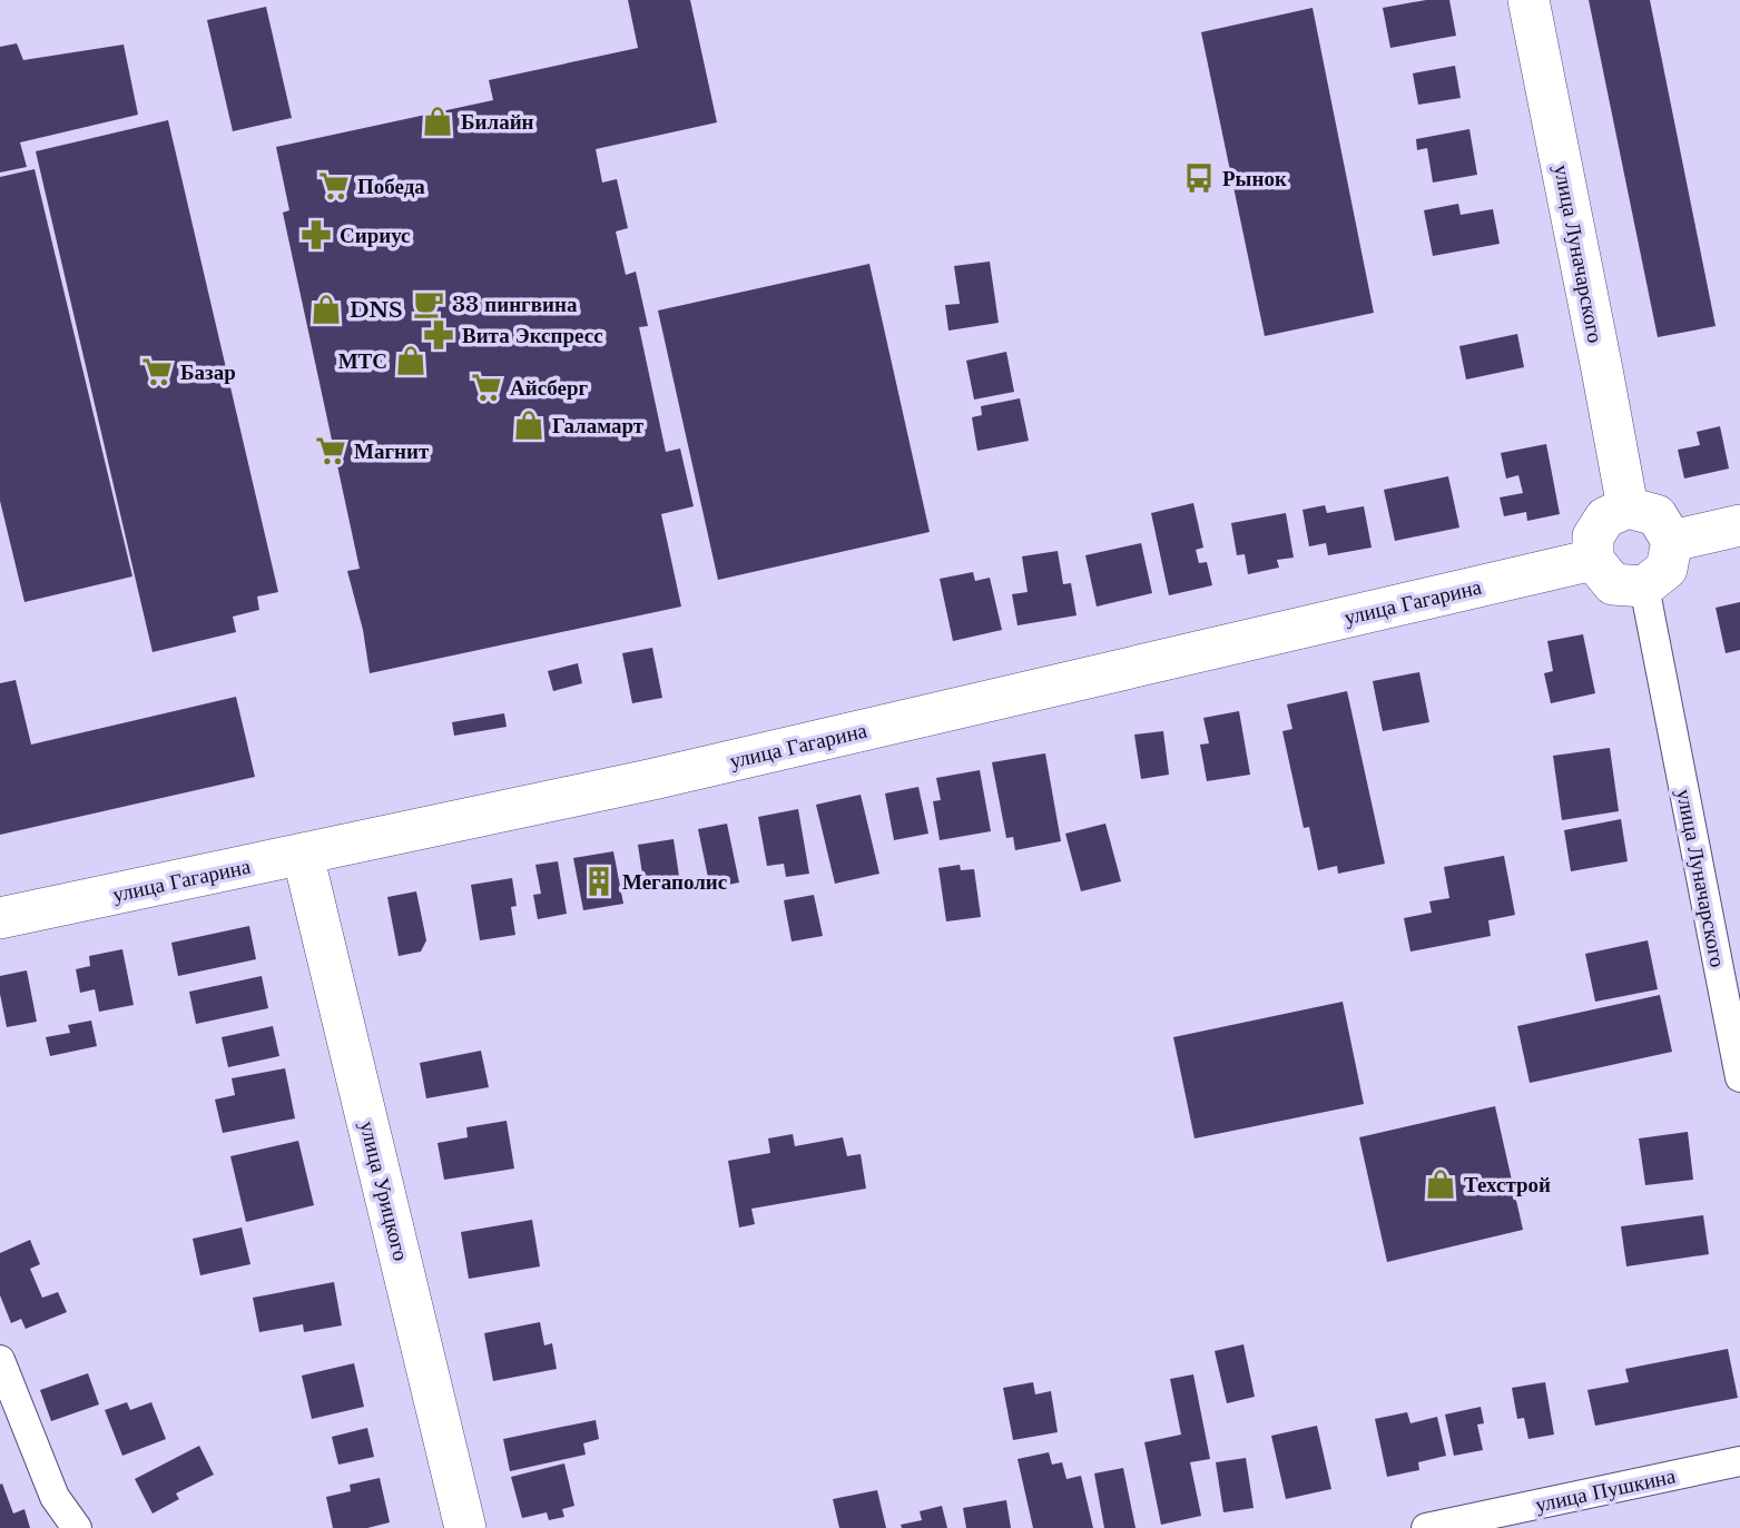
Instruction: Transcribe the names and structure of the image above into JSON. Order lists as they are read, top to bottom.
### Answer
{
  "streets": {
    "street": [
      "улица Луначарского",
      "улица Гагарина",
      "улица Урицкого",
      "улица Пушкина"
    ]
  },
  "crossings": [
    ["улица Луначарского", "улица Гагарина"],
    ["улица Гагарина", "улица Урицкого"]
  ],
  "places": {
    "shop": [
      "Билайн",
      "DNS",
      "МТС",
      "Галамарт",
      "Техстрой"
    ],
    "bus stop": ["Рынок"],
    "supermarket": [
      "Победа",
      "Базар",
      "Айсберг",
      "Магнит"
    ],
    "pharmacy": ["Сириус", "Вита Экспресс"],
    "cafe": ["33 пингвина"],
    "building": ["Мегаполис"]
  }
}
